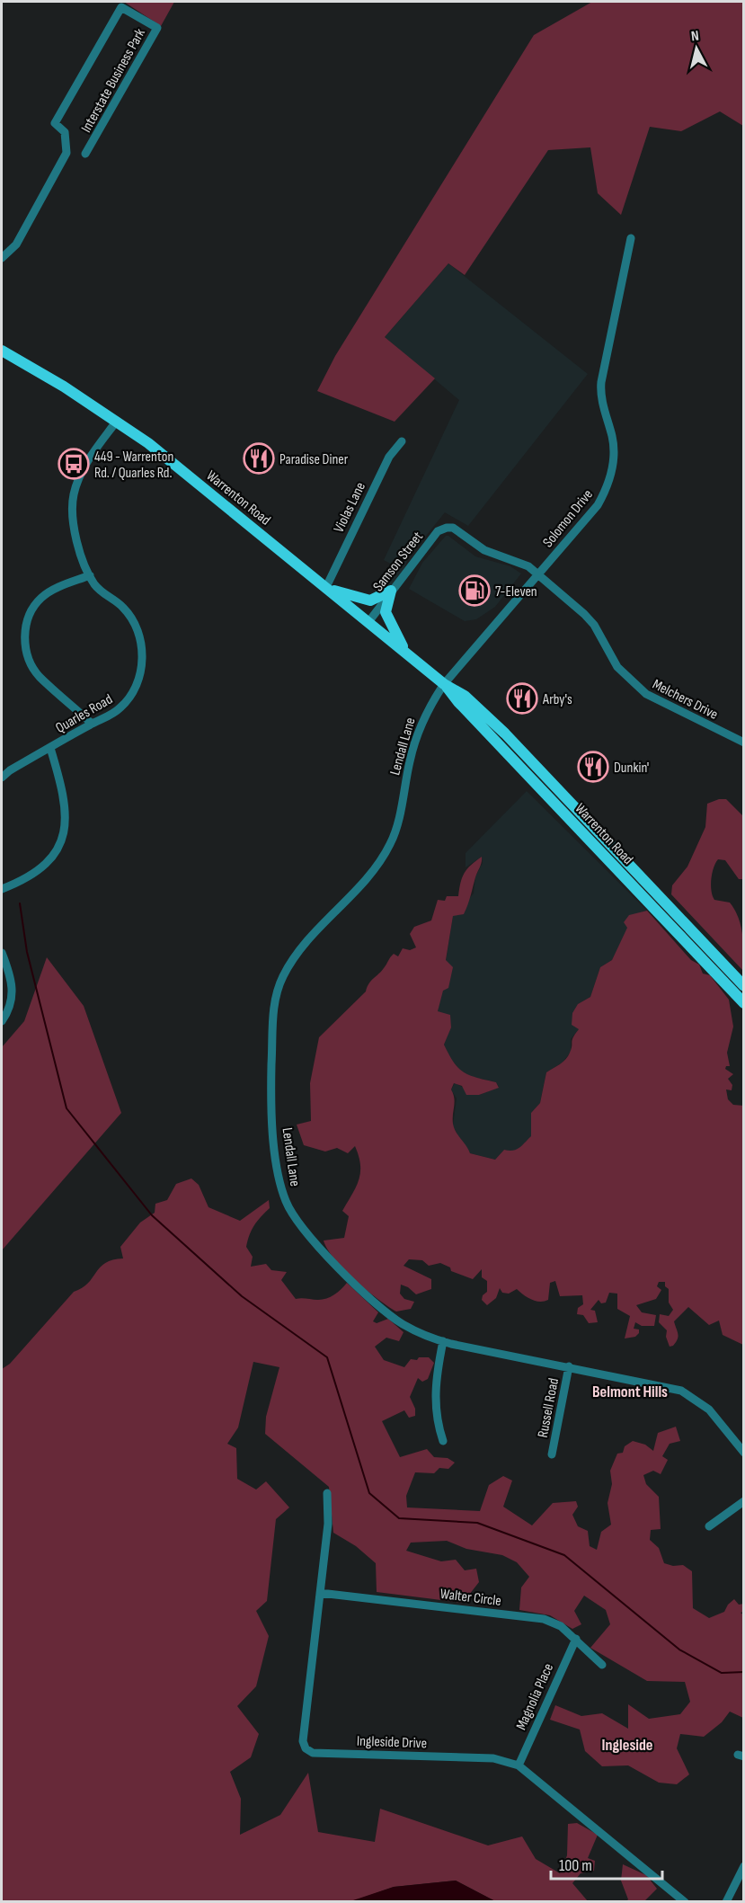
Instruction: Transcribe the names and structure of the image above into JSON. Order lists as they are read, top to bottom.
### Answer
{
  "streets": {
    "main road": ["Warrenton Road"],
    "street": [
      "Interstate Business Park",
      "Violas Lane",
      "Solomon Drive",
      "Samson Street",
      "Melchers Drive",
      "Quarles Road",
      "Lendall Lane",
      "Russell Road",
      "Walter Circle",
      "Magnolia Place",
      "Ingleside Drive"
    ]
  },
  "crossings": [
    ["Warrenton Road", "Violas Lane"],
    ["Warrenton Road", "Solomon Drive"],
    ["Warrenton Road", "Samson Street"],
    ["Warrenton Road", "Quarles Road"],
    ["Warrenton Road", "Lendall Lane"],
    ["Solomon Drive", "Samson Street"],
    ["Solomon Drive", "Melchers Drive"],
    ["Solomon Drive", "Lendall Lane"],
    ["Samson Street", "Melchers Drive"],
    ["Lendall Lane", "Russell Road"],
    ["Walter Circle", "Magnolia Place"],
    ["Walter Circle", "Ingleside Drive"],
    ["Magnolia Place", "Ingleside Drive"]
  ],
  "districts": ["Belmont Hills", "Ingleside"],
  "places": {
    "restaurant": ["Paradise Diner", "Arby's", "Dunkin'"],
    "bus stop": ["449 - Warrenton Rd. / Quarles Rd."],
    "fuel station": ["7-Eleven"]
  },
  "scale_bar": "100 m",
  "north": "top"
}
